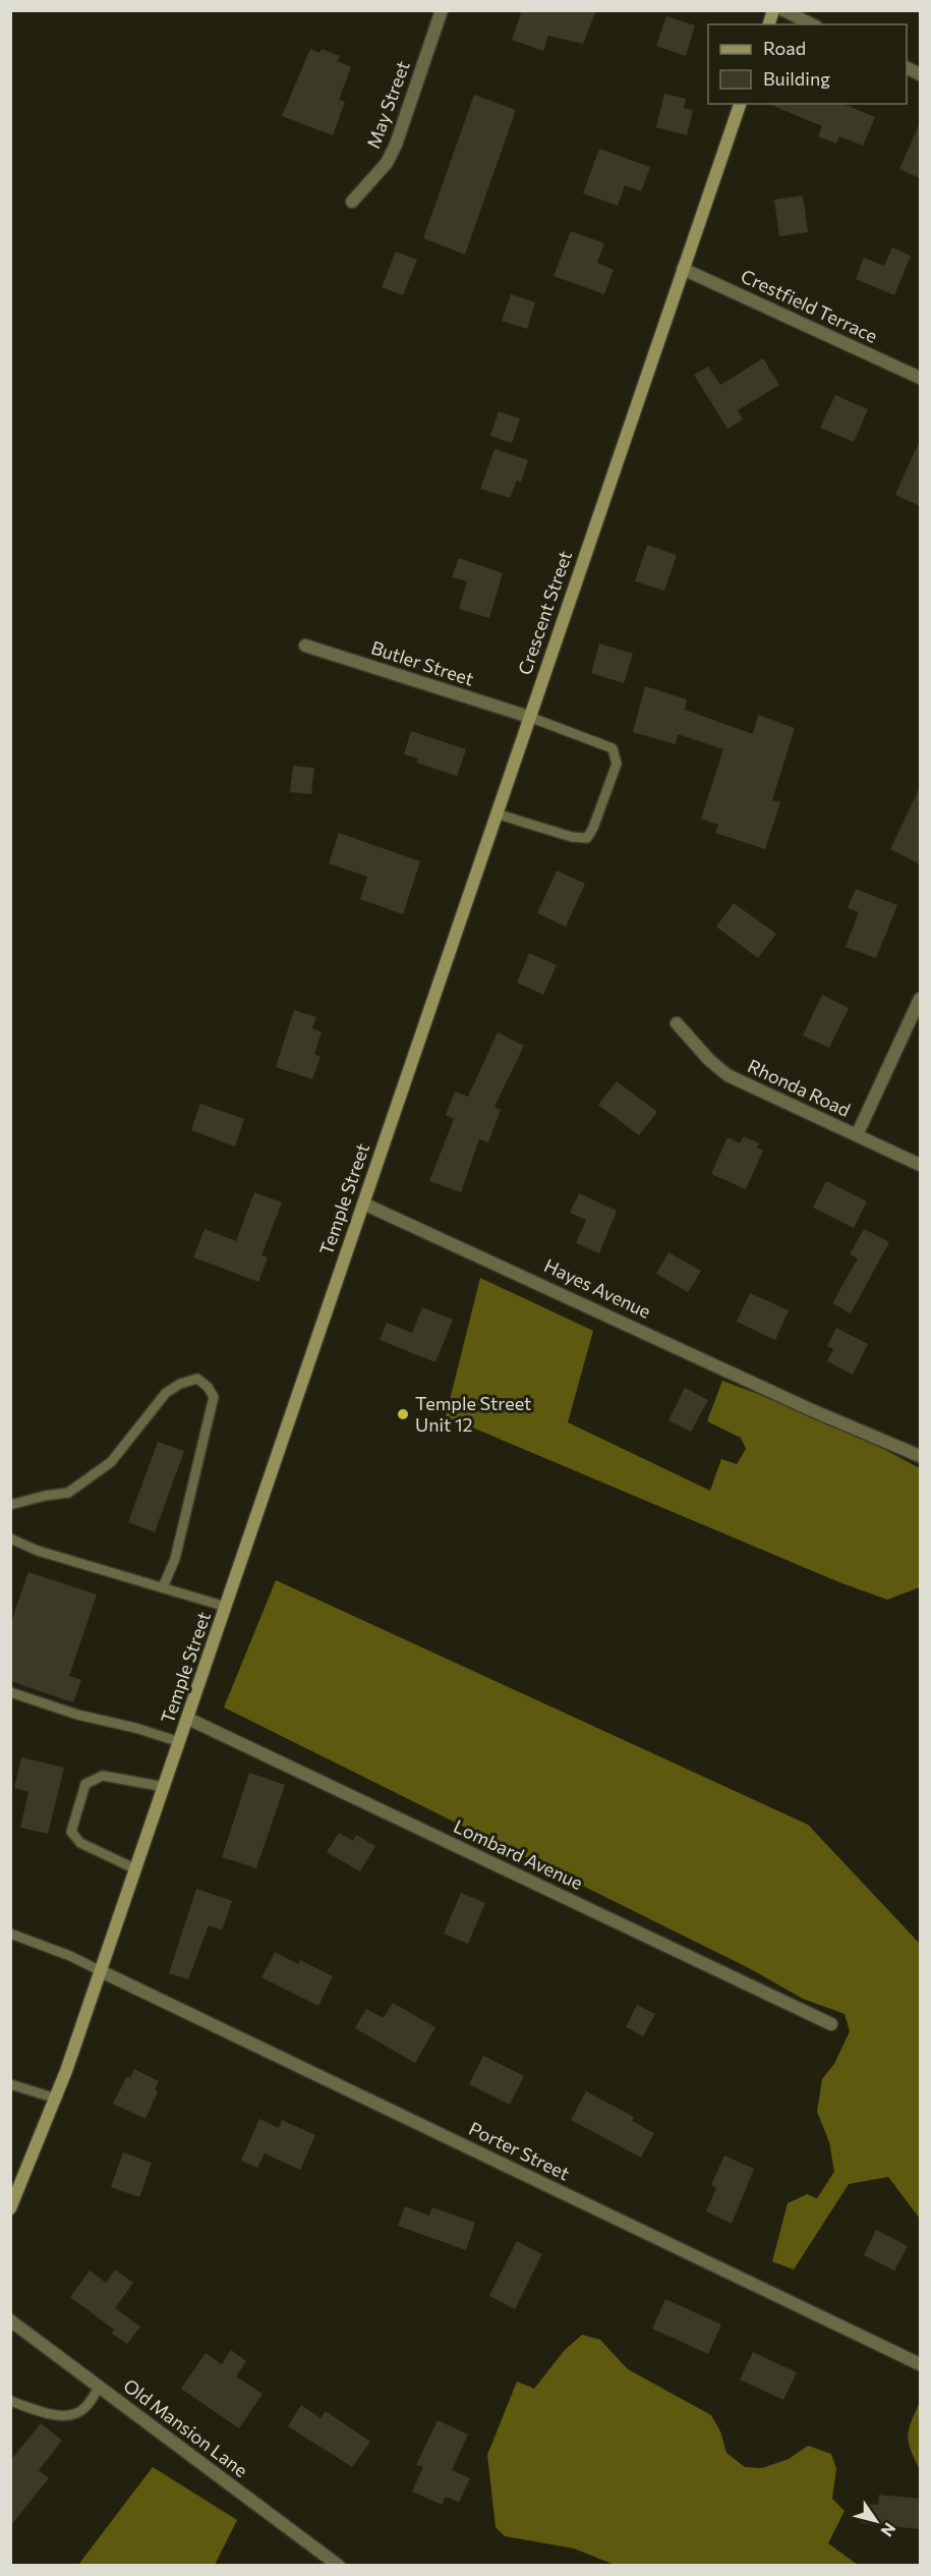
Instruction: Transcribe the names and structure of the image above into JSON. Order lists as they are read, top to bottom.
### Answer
{
  "streets": {
    "main road": ["Crescent Street", "Temple Street"],
    "street": [
      "May Street",
      "Crestfield Terrace",
      "Butler Street",
      "Rhonda Road",
      "Hayes Avenue",
      "Lombard Avenue",
      "Porter Street",
      "Old Mansion Lane"
    ]
  },
  "crossings": [
    ["Crestfield Terrace", "Crescent Street"],
    ["Crescent Street", "Butler Street"],
    ["Crescent Street", "Temple Street"],
    ["Temple Street", "Hayes Avenue"],
    ["Temple Street", "Lombard Avenue"],
    ["Temple Street", "Porter Street"]
  ],
  "places": ["Temple Street Unit 12"],
  "legend": ["Road", "Building"],
  "north": "bottom right"
}
